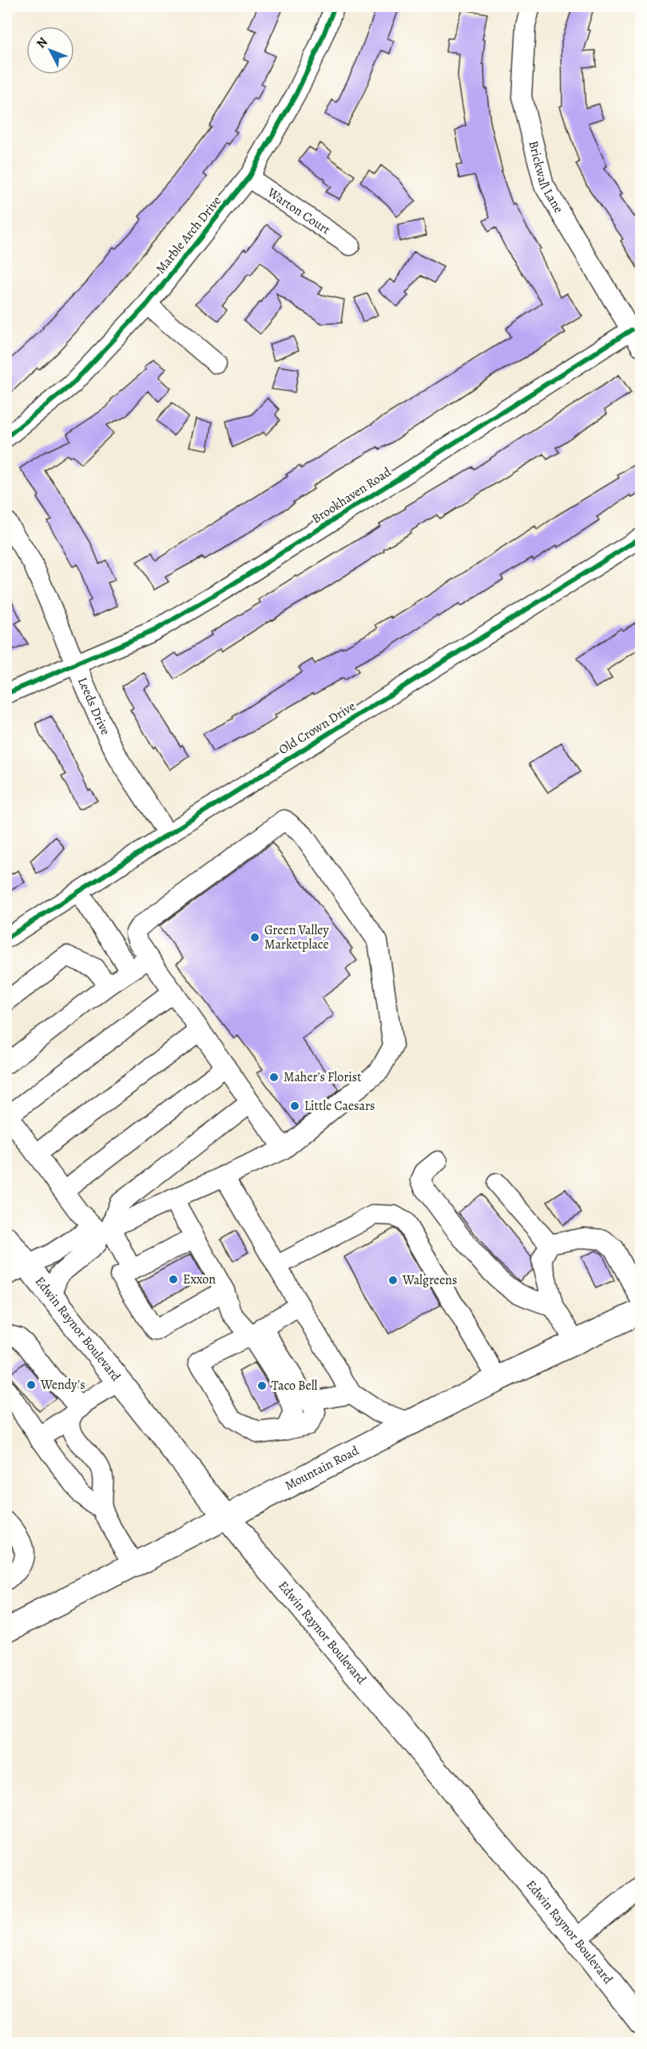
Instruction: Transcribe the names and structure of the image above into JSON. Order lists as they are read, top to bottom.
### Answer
{
  "streets": {
    "main road": ["Edwin Raynor Boulevard", "Mountain Road"],
    "street": [
      "Brickwall Lane",
      "Warton Court",
      "Marble Arch Drive",
      "Brookhaven Road",
      "Leeds Drive",
      "Old Crown Drive"
    ]
  },
  "crossings": [
    ["Brickwall Lane", "Brookhaven Road"],
    ["Warton Court", "Marble Arch Drive"],
    ["Brookhaven Road", "Leeds Drive"],
    ["Leeds Drive", "Old Crown Drive"],
    ["Edwin Raynor Boulevard", "Mountain Road"]
  ],
  "places": [
    "Green Valley Marketplace",
    "Maher's Florist",
    "Little Caesars",
    "Exxon",
    "Walgreens",
    "Wendy's",
    "Taco Bell"
  ],
  "north": "top left"
}
